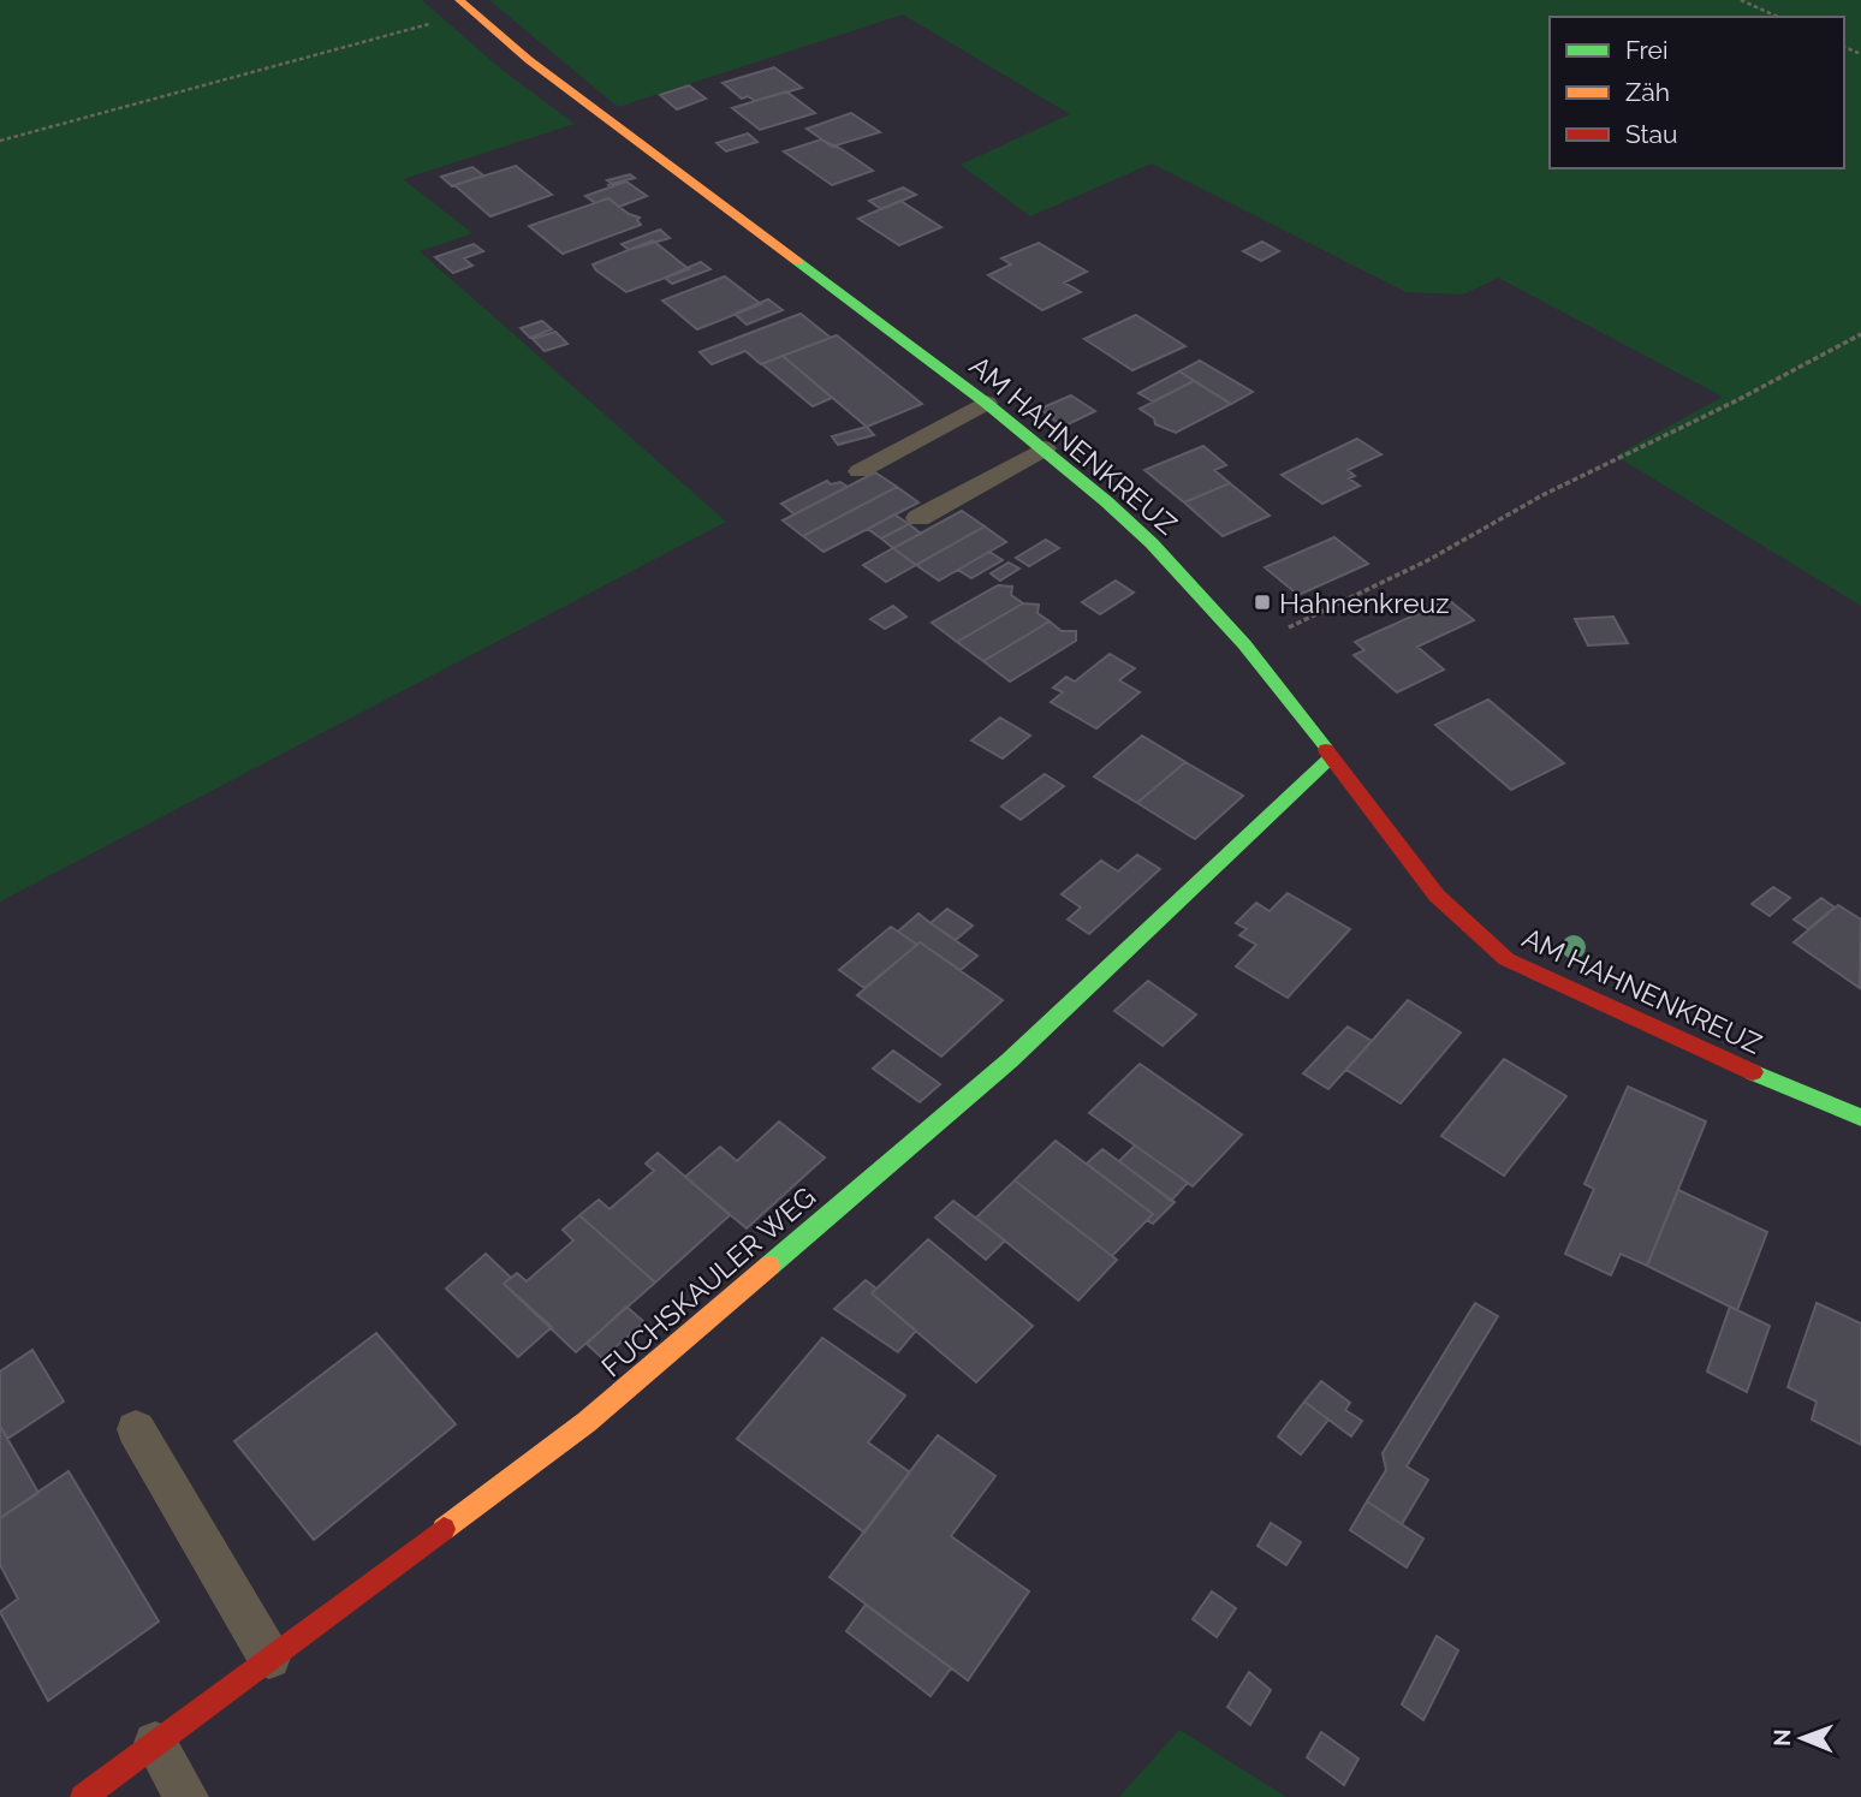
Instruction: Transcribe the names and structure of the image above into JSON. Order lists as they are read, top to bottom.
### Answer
{
  "streets": {
    "street": ["AM HAHNENKREUZ", "FUCHSKAULER WEG"]
  },
  "crossings": [
    ["AM HAHNENKREUZ", "FUCHSKAULER WEG"]
  ],
  "places": {
    "transit": ["Hahnenkreuz"]
  },
  "legend": ["Frei", "Zäh", "Stau"],
  "north": "left"
}
